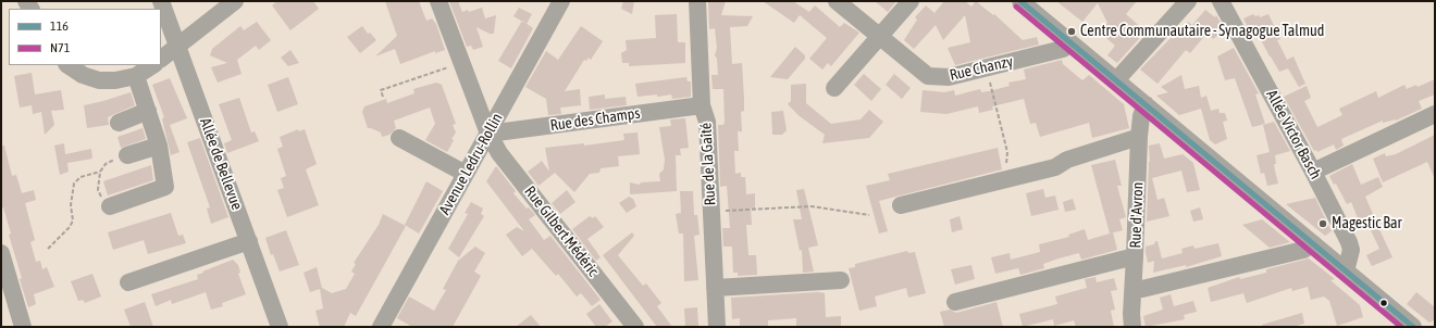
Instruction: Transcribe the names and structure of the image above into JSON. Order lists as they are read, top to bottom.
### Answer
{
  "streets": {
    "street": [
      "Rue Chanzy",
      "Rue des Champs",
      "Allée Victor Basch",
      "Allée de Bellevue",
      "Avenue Ledru-Rollin",
      "Rue de la Gaîté",
      "Rue d'Avron",
      "Rue Gilbert Médéric"
    ]
  },
  "crossings": [
    ["Rue des Champs", "Avenue Ledru-Rollin"],
    ["Rue des Champs", "Rue de la Gaîté"],
    ["Rue des Champs", "Rue Gilbert Médéric"],
    ["Avenue Ledru-Rollin", "Rue Gilbert Médéric"]
  ],
  "places": ["Centre Communautaire - Synagogue Talmud", "Magestic Bar"],
  "lines": ["transit line 116", "transit line N71"],
  "legend": ["116", "N71"]
}
